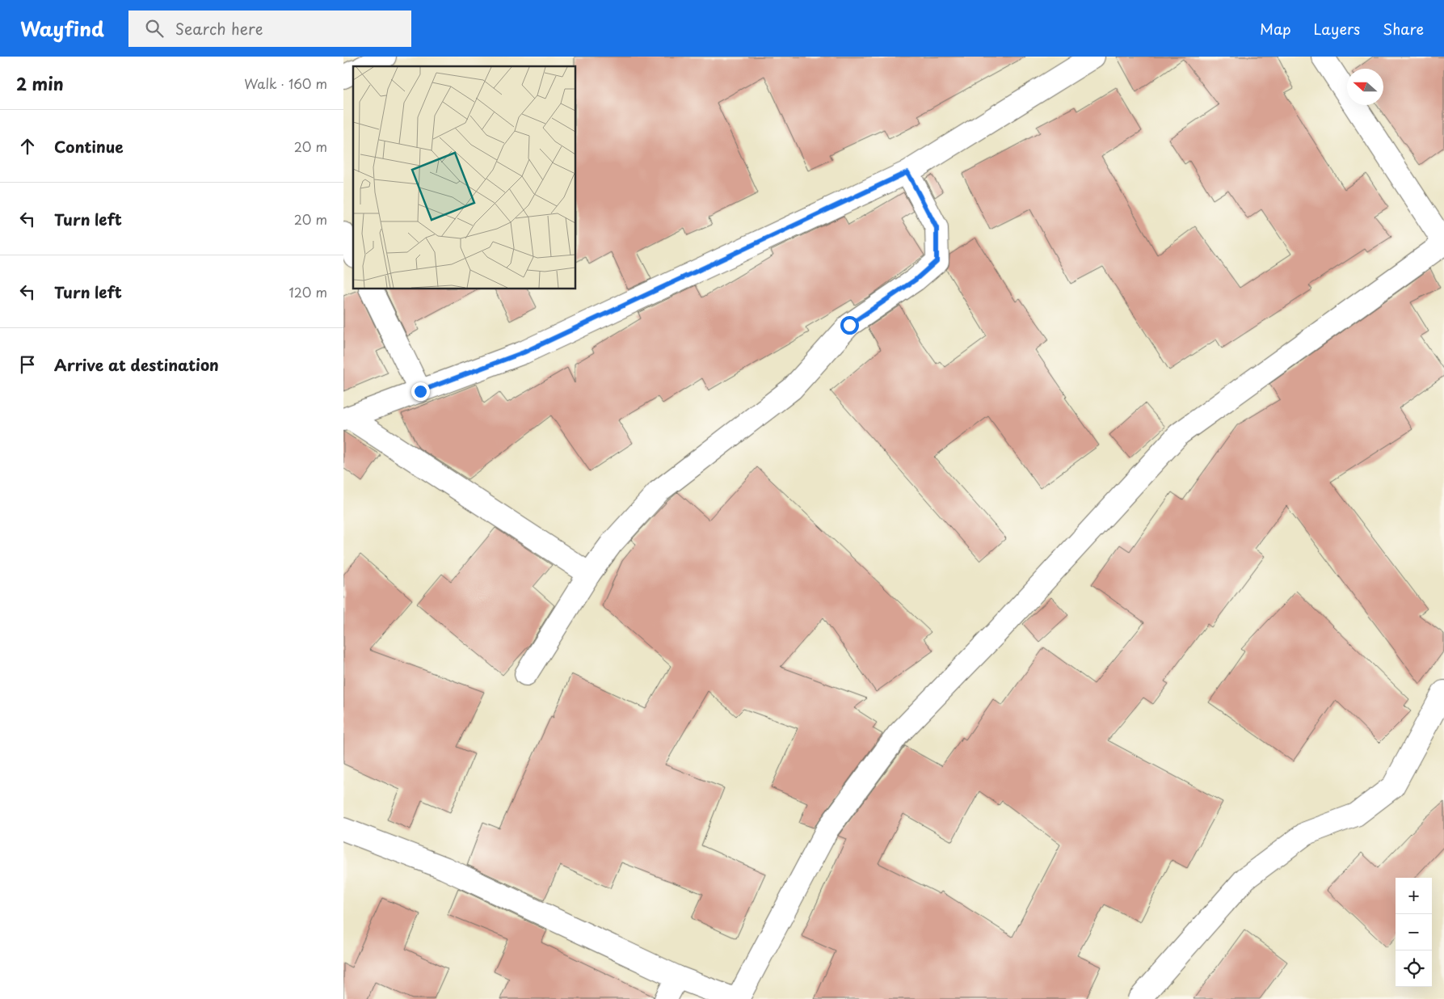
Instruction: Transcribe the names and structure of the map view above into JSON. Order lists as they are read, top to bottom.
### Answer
{
  "north": "left",
  "page": {
    "header": "Wayfind",
    "search": "Search here",
    "nav": ["Map", "Layers", "Share"],
    "heading": ["2 min", "Walk · 160 m"],
    "list": [
      ["Continue", "20 m"],
      ["Turn left", "20 m"],
      ["Turn left", "120 m"],
      "Arrive at destination"
    ],
    "map_buttons": ["+", "−"]
  }
}
